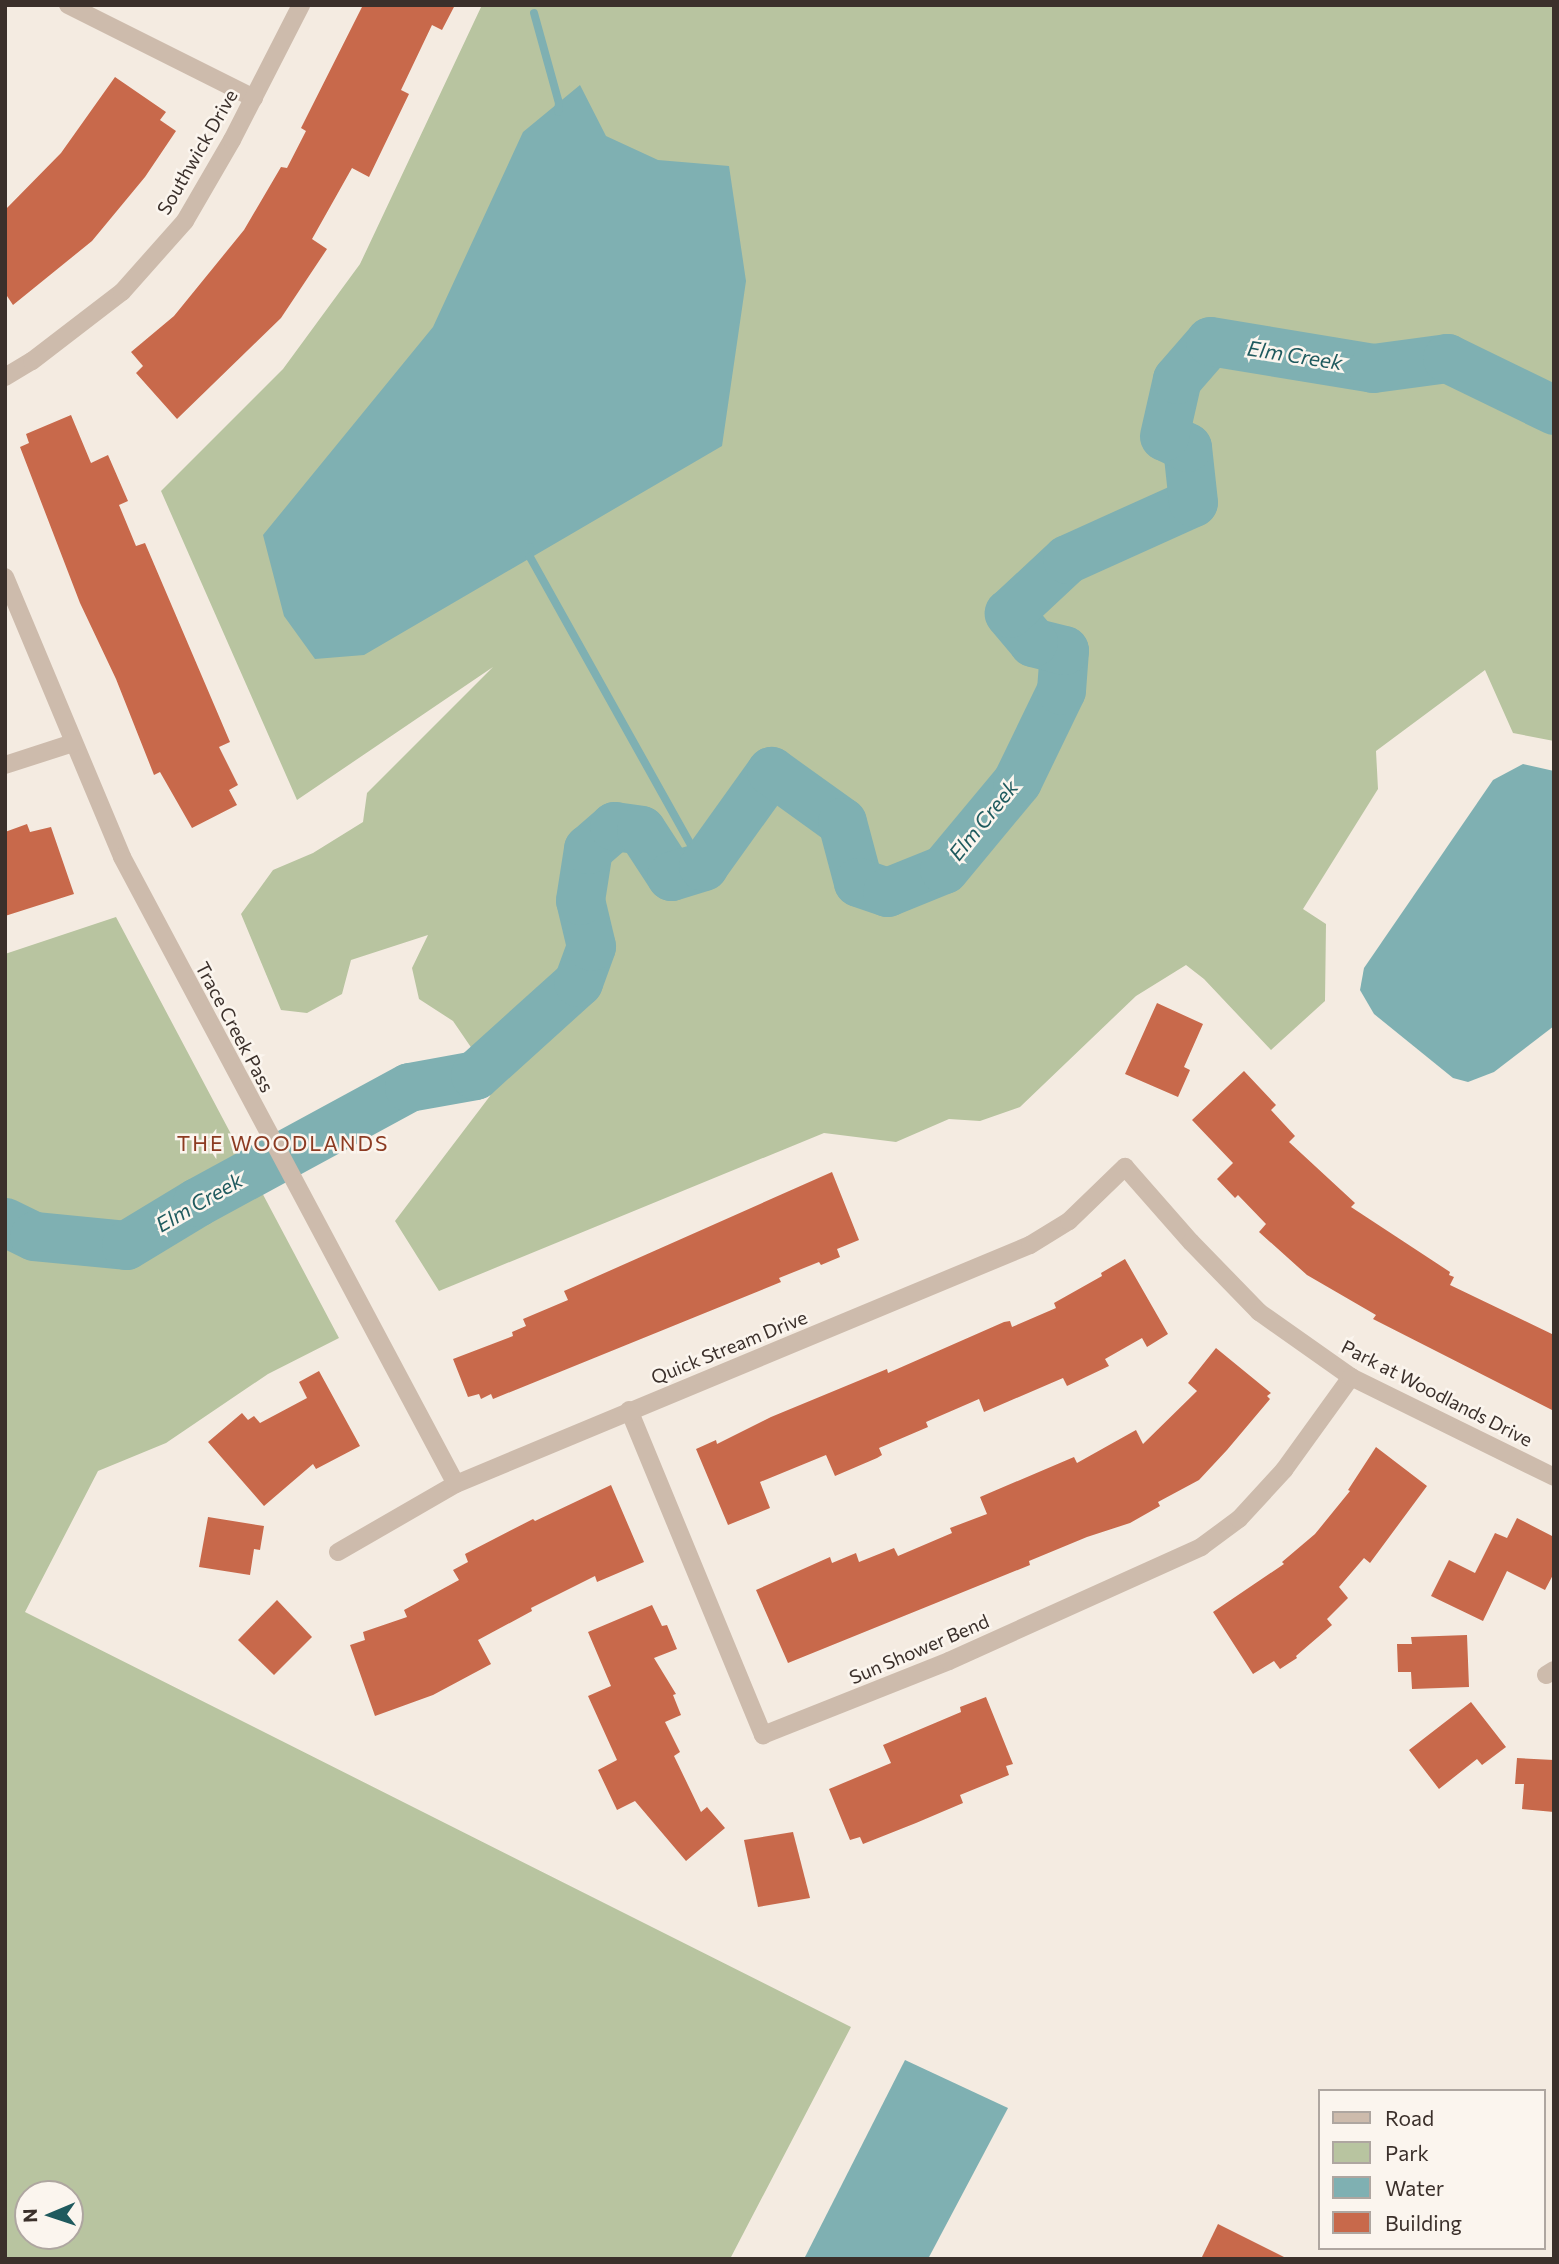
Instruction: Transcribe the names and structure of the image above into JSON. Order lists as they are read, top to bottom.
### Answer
{
  "streets": {
    "street": [
      "Southwick Drive",
      "Trace Creek Pass",
      "Quick Stream Drive",
      "Park at Woodlands Drive",
      "Sun Shower Bend"
    ]
  },
  "crossings": [
    ["Trace Creek Pass", "Quick Stream Drive"],
    ["Quick Stream Drive", "Park at Woodlands Drive"],
    ["Quick Stream Drive", "Sun Shower Bend"],
    ["Park at Woodlands Drive", "Sun Shower Bend"]
  ],
  "districts": ["THE WOODLANDS"],
  "water": ["Elm Creek"],
  "legend": [
    "Road",
    "Park",
    "Water",
    "Building"
  ],
  "north": "left"
}
